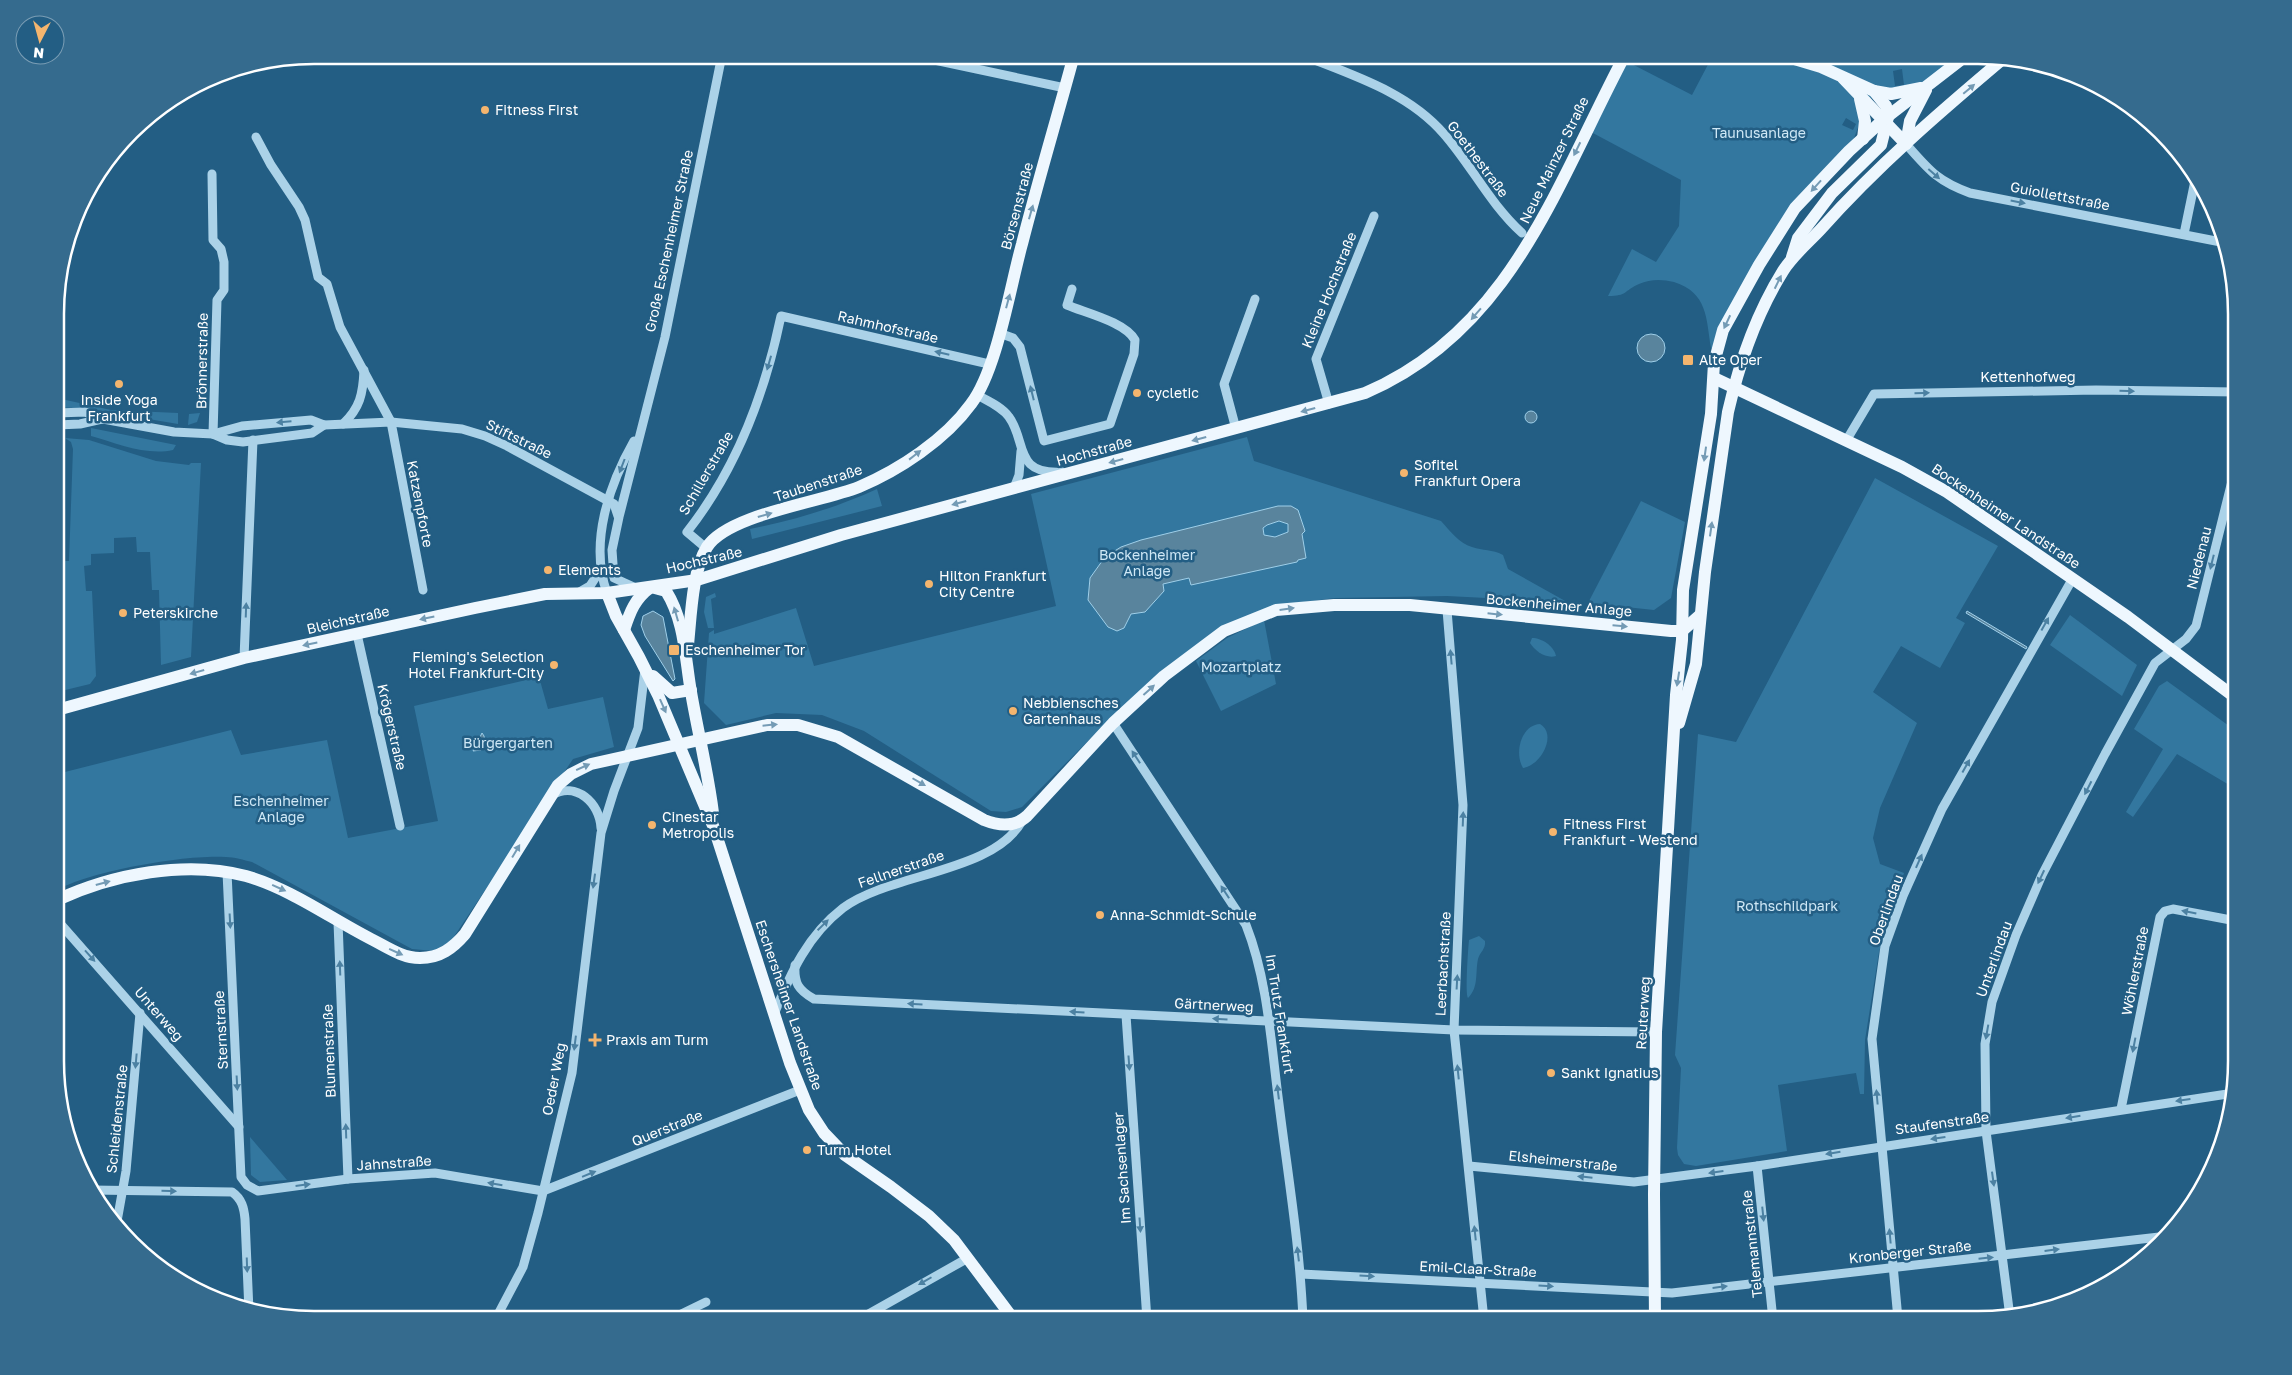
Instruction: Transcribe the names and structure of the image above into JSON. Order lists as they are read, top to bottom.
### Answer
{
  "streets": {
    "main road": [
      "Neue Mainzer Straße",
      "Börsenstraße",
      "Große Eschenheimer Straße",
      "Hochstraße",
      "Taubenstraße",
      "Bockenheimer Landstraße",
      "Bockenheimer Anlage",
      "Bleichstraße",
      "Eschersheimer Landstraße",
      "Reuterweg"
    ],
    "street": [
      "Goethestraße",
      "Guiollettstraße",
      "Kleine Hochstraße",
      "Rahmhofstraße",
      "Brönnerstraße",
      "Kettenhofweg",
      "Stiftstraße",
      "Schillerstraße",
      "Katzenpforte",
      "Niedenau",
      "Krögerstraße",
      "Fellnerstraße",
      "Oberlindau",
      "Unterlindau",
      "Leerbachstraße",
      "Wöhlerstraße",
      "Gärtnerweg",
      "Unterweg",
      "Im Trutz Frankfurt",
      "Sternstraße",
      "Blumenstraße",
      "Oeder Weg",
      "Schleidenstraße",
      "Staufenstraße",
      "Querstraße",
      "Elsheimerstraße",
      "Jahnstraße",
      "Im Sachsenlager",
      "Telemannstraße",
      "Kronberger Straße",
      "Emil-Claar-Straße"
    ]
  },
  "crossings": [
    ["Neue Mainzer Straße", "Hochstraße"],
    ["Börsenstraße", "Rahmhofstraße"],
    ["Börsenstraße", "Taubenstraße"],
    ["Große Eschenheimer Straße", "Stiftstraße"],
    ["Große Eschenheimer Straße", "Hochstraße"],
    ["Große Eschenheimer Straße", "Bleichstraße"],
    ["Kleine Hochstraße", "Hochstraße"],
    ["Rahmhofstraße", "Schillerstraße"],
    ["Rahmhofstraße", "Taubenstraße"],
    ["Kettenhofweg", "Bockenheimer Landstraße"],
    ["Stiftstraße", "Katzenpforte"],
    ["Hochstraße", "Taubenstraße"],
    ["Hochstraße", "Bleichstraße"],
    ["Schillerstraße", "Taubenstraße"],
    ["Bockenheimer Landstraße", "Niedenau"],
    ["Bockenheimer Landstraße", "Oberlindau"],
    ["Bockenheimer Landstraße", "Unterlindau"],
    ["Niedenau", "Unterlindau"],
    ["Bockenheimer Anlage", "Fellnerstraße"],
    ["Bockenheimer Anlage", "Leerbachstraße"],
    ["Bockenheimer Anlage", "Reuterweg"],
    ["Bockenheimer Anlage", "Im Trutz Frankfurt"],
    ["Bleichstraße", "Krögerstraße"],
    ["Fellnerstraße", "Eschersheimer Landstraße"],
    ["Fellnerstraße", "Gärtnerweg"],
    ["Oberlindau", "Staufenstraße"],
    ["Oberlindau", "Kronberger Straße"],
    ["Unterlindau", "Staufenstraße"],
    ["Unterlindau", "Kronberger Straße"],
    ["Leerbachstraße", "Gärtnerweg"],
    ["Leerbachstraße", "Elsheimerstraße"],
    ["Leerbachstraße", "Emil-Claar-Straße"],
    ["Wöhlerstraße", "Staufenstraße"],
    ["Eschersheimer Landstraße", "Querstraße"],
    ["Gärtnerweg", "Reuterweg"],
    ["Gärtnerweg", "Im Trutz Frankfurt"],
    ["Gärtnerweg", "Im Sachsenlager"],
    ["Reuterweg", "Staufenstraße"],
    ["Reuterweg", "Elsheimerstraße"],
    ["Reuterweg", "Kronberger Straße"],
    ["Reuterweg", "Emil-Claar-Straße"],
    ["Unterweg", "Sternstraße"],
    ["Unterweg", "Schleidenstraße"],
    ["Im Trutz Frankfurt", "Emil-Claar-Straße"],
    ["Sternstraße", "Jahnstraße"],
    ["Blumenstraße", "Jahnstraße"],
    ["Oeder Weg", "Querstraße"],
    ["Oeder Weg", "Jahnstraße"],
    ["Staufenstraße", "Elsheimerstraße"],
    ["Staufenstraße", "Telemannstraße"],
    ["Querstraße", "Jahnstraße"],
    ["Telemannstraße", "Kronberger Straße"],
    ["Kronberger Straße", "Emil-Claar-Straße"]
  ],
  "one_way": [
    "Neue Mainzer Straße",
    "Guiollettstraße",
    "Börsenstraße",
    "Rahmhofstraße",
    "Kettenhofweg",
    "Hochstraße",
    "Schillerstraße",
    "Taubenstraße",
    "Niedenau",
    "Bockenheimer Anlage",
    "Bleichstraße",
    "Fellnerstraße",
    "Oberlindau",
    "Unterlindau",
    "Leerbachstraße",
    "Wöhlerstraße",
    "Gärtnerweg",
    "Unterweg",
    "Im Trutz Frankfurt",
    "Sternstraße",
    "Blumenstraße",
    "Oeder Weg",
    "Schleidenstraße",
    "Staufenstraße",
    "Querstraße",
    "Elsheimerstraße",
    "Im Sachsenlager",
    "Telemannstraße",
    "Kronberger Straße",
    "Emil-Claar-Straße"
  ],
  "parks": [
    "Taunusanlage",
    "Bockenheimer Anlage",
    "Mozartplatz",
    "Bürgergarten",
    "Eschenheimer Anlage",
    "Rothschildpark"
  ],
  "places": {
    "other": [
      "Fitness First",
      "Inside Yoga Frankfurt",
      "cycletic",
      "Sofitel Frankfurt Opera",
      "Elements",
      "Hilton Frankfurt City Centre",
      "Peterskirche",
      "Fleming's Selection Hotel Frankfurt-City",
      "Nebbiensches Gartenhaus",
      "Cinestar Metropolis",
      "Fitness First Frankfurt - Westend",
      "Anna-Schmidt-Schule",
      "Sankt Ignatius",
      "Turm Hotel"
    ],
    "transit": ["Alte Oper", "Eschenheimer Tor"],
    "health": ["Praxis am Turm"]
  },
  "north": "bottom"
}
